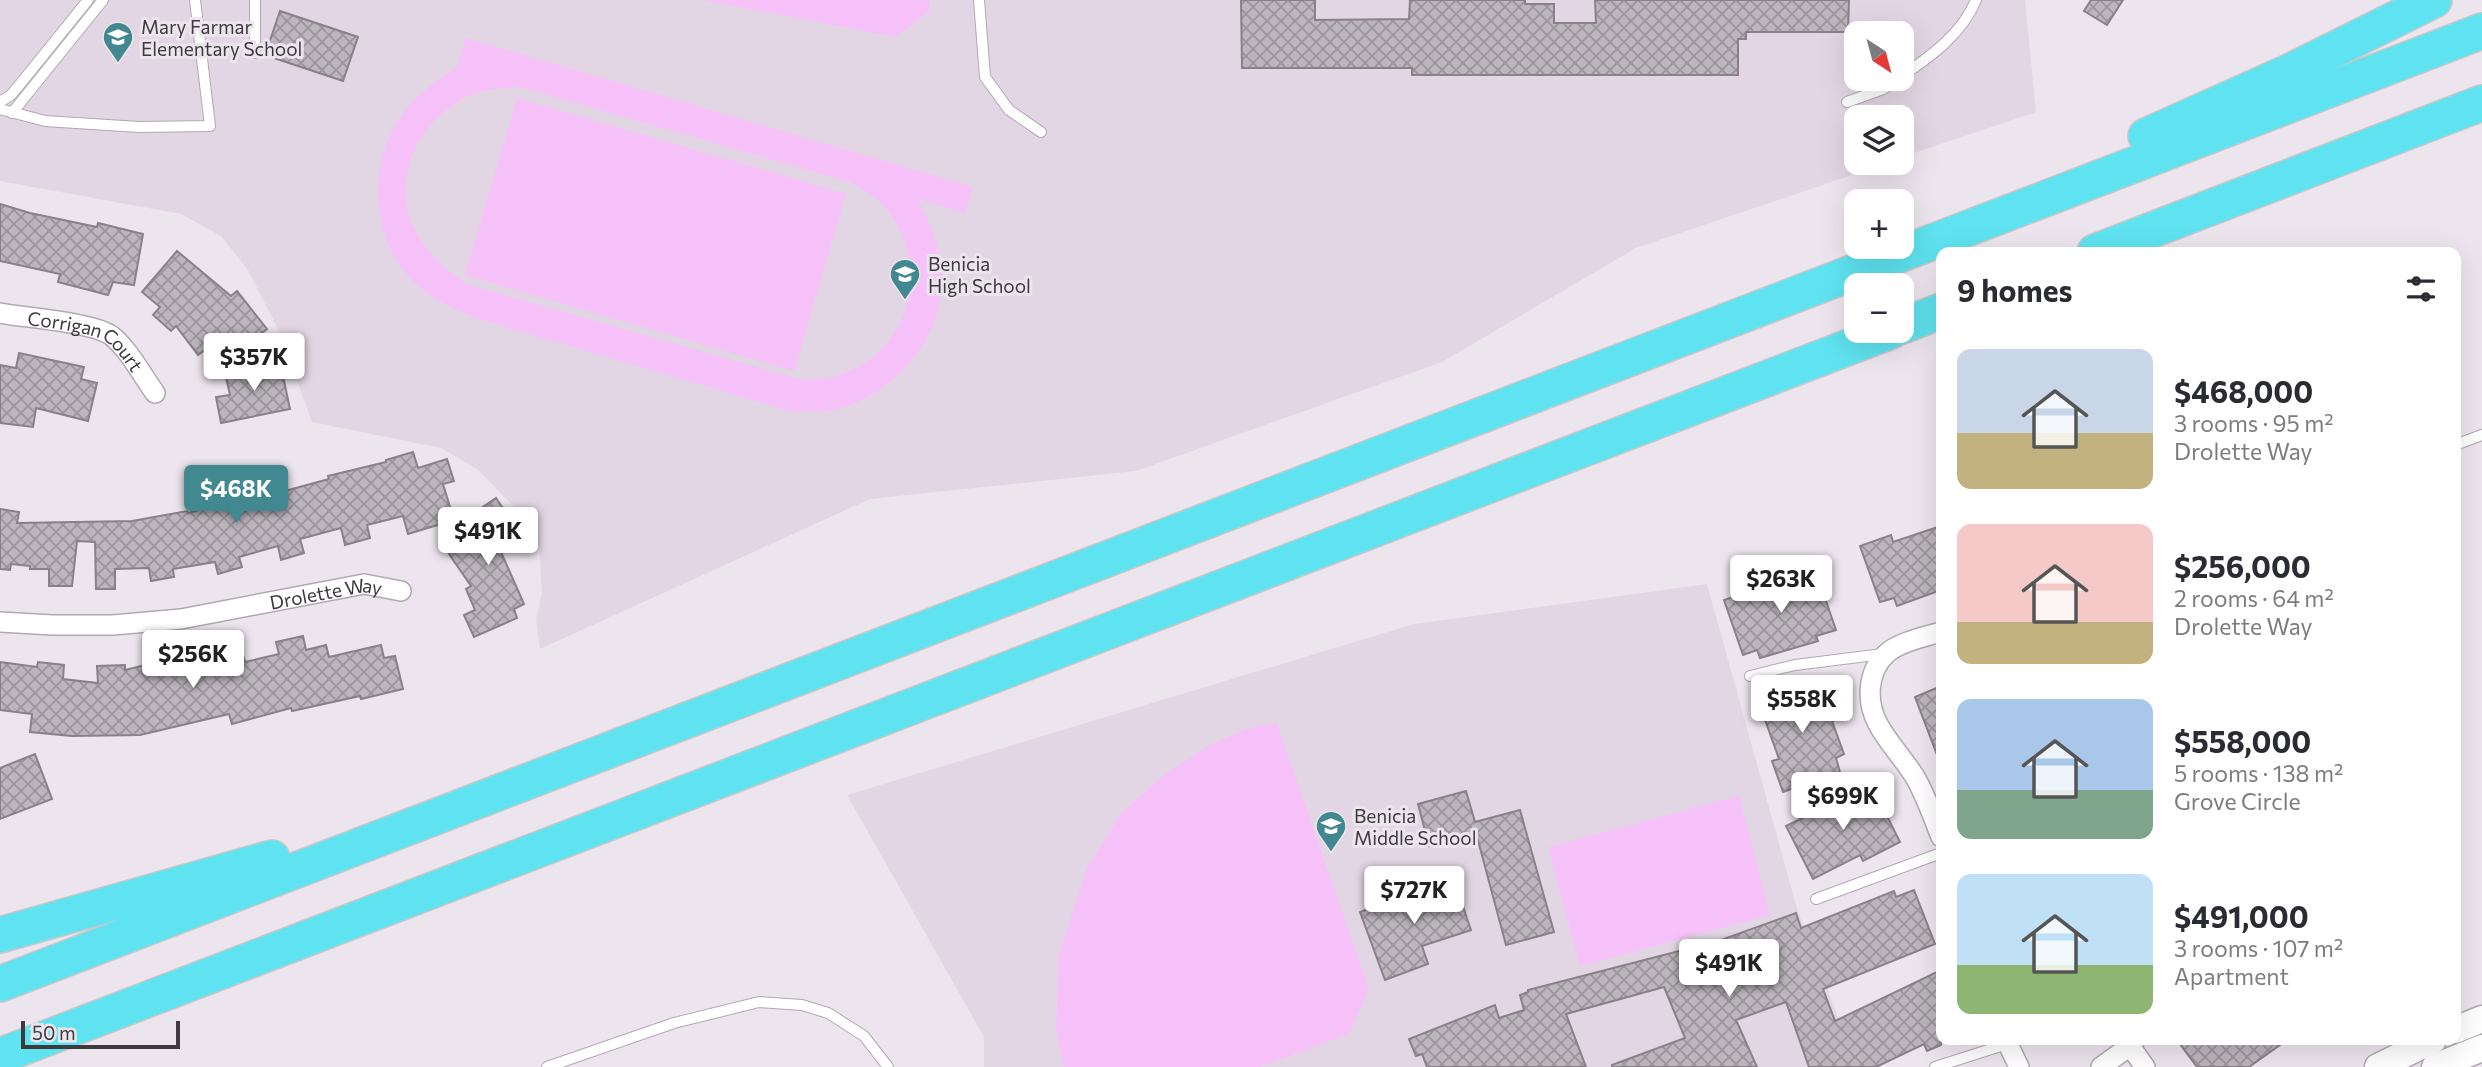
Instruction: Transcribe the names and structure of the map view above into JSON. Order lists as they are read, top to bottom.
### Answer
{
  "streets": {
    "street": ["Corrigan Court", "Drolette Way"]
  },
  "places": {
    "school or university": ["Mary Farmar Elementary School", "Benicia High School", "Benicia Middle School"]
  },
  "scale_bar": "50 m",
  "north": "bottom right",
  "page": {
    "map_buttons": ["+", "−"],
    "heading": "9 homes",
    "list": [
      {
        "name": "$468,000",
        "note": "3 rooms · 95 m² · Drolette Way"
      },
      {
        "name": "$256,000",
        "note": "2 rooms · 64 m² · Drolette Way"
      },
      {
        "name": "$558,000",
        "note": "5 rooms · 138 m² · Grove Circle"
      },
      {
        "name": "$491,000",
        "note": "3 rooms · 107 m² · Apartment"
      }
    ],
    "price": [
      "$357K",
      "$468K",
      "$491K",
      "$263K",
      "$256K",
      "$558K",
      "$699K",
      "$727K",
      "$491K"
    ],
    "scale": "50 m"
  }
}
